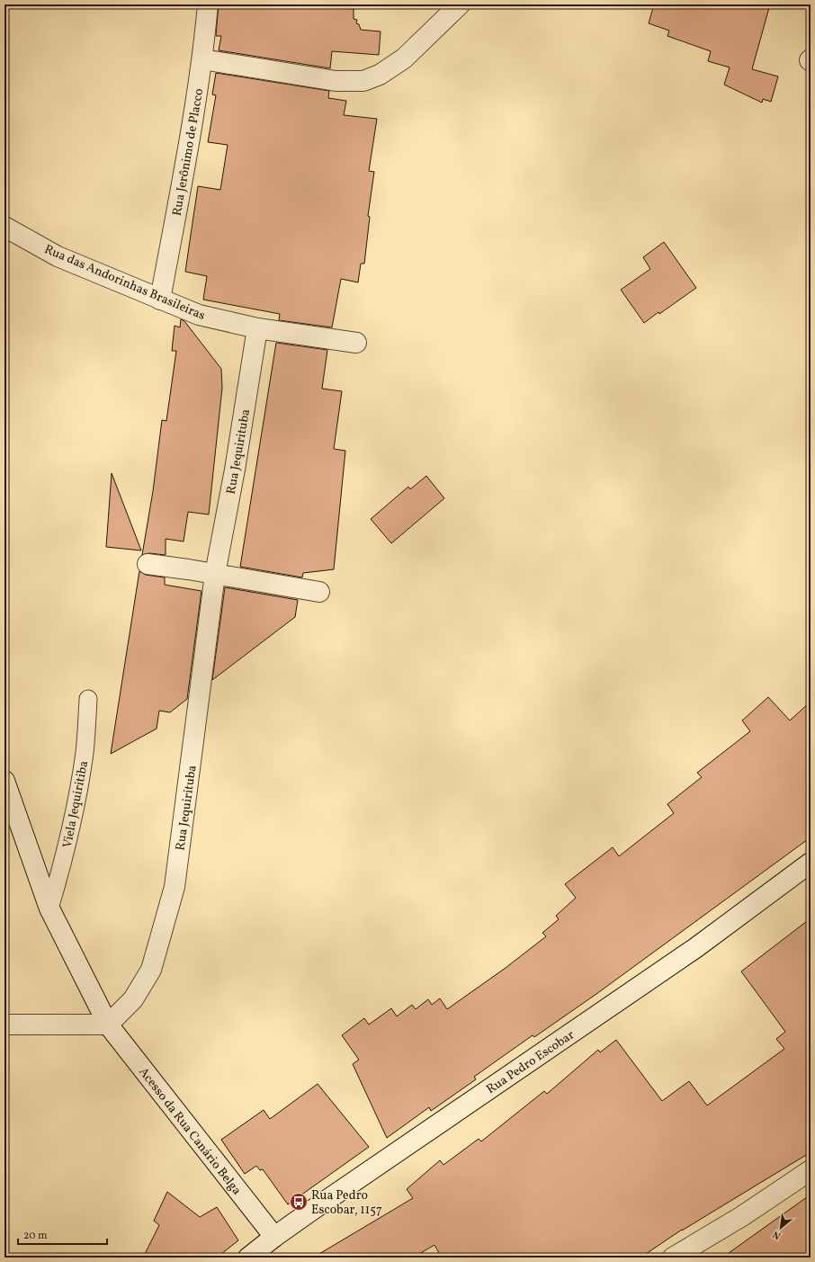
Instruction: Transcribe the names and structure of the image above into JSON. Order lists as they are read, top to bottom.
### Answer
{
  "streets": {
    "street": [
      "Rua Jerônimo de Placco",
      "Rua das Andorinhas Brasileiras",
      "Rua Jequirituba",
      "Rua Pedro Escobar",
      "Acesso da Rua Canário Belga"
    ],
    "lane": ["Viela Jequiritiba"]
  },
  "crossings": [
    ["Rua Jerônimo de Placco", "Rua das Andorinhas Brasileiras"],
    ["Rua das Andorinhas Brasileiras", "Rua Jequirituba"],
    ["Rua Jequirituba", "Acesso da Rua Canário Belga"],
    ["Viela Jequiritiba", "Acesso da Rua Canário Belga"],
    ["Rua Pedro Escobar", "Acesso da Rua Canário Belga"]
  ],
  "places": {
    "bus stop": ["Rua Pedro Escobar, 1157"]
  },
  "scale_bar": "20 m",
  "north": "bottom left"
}
